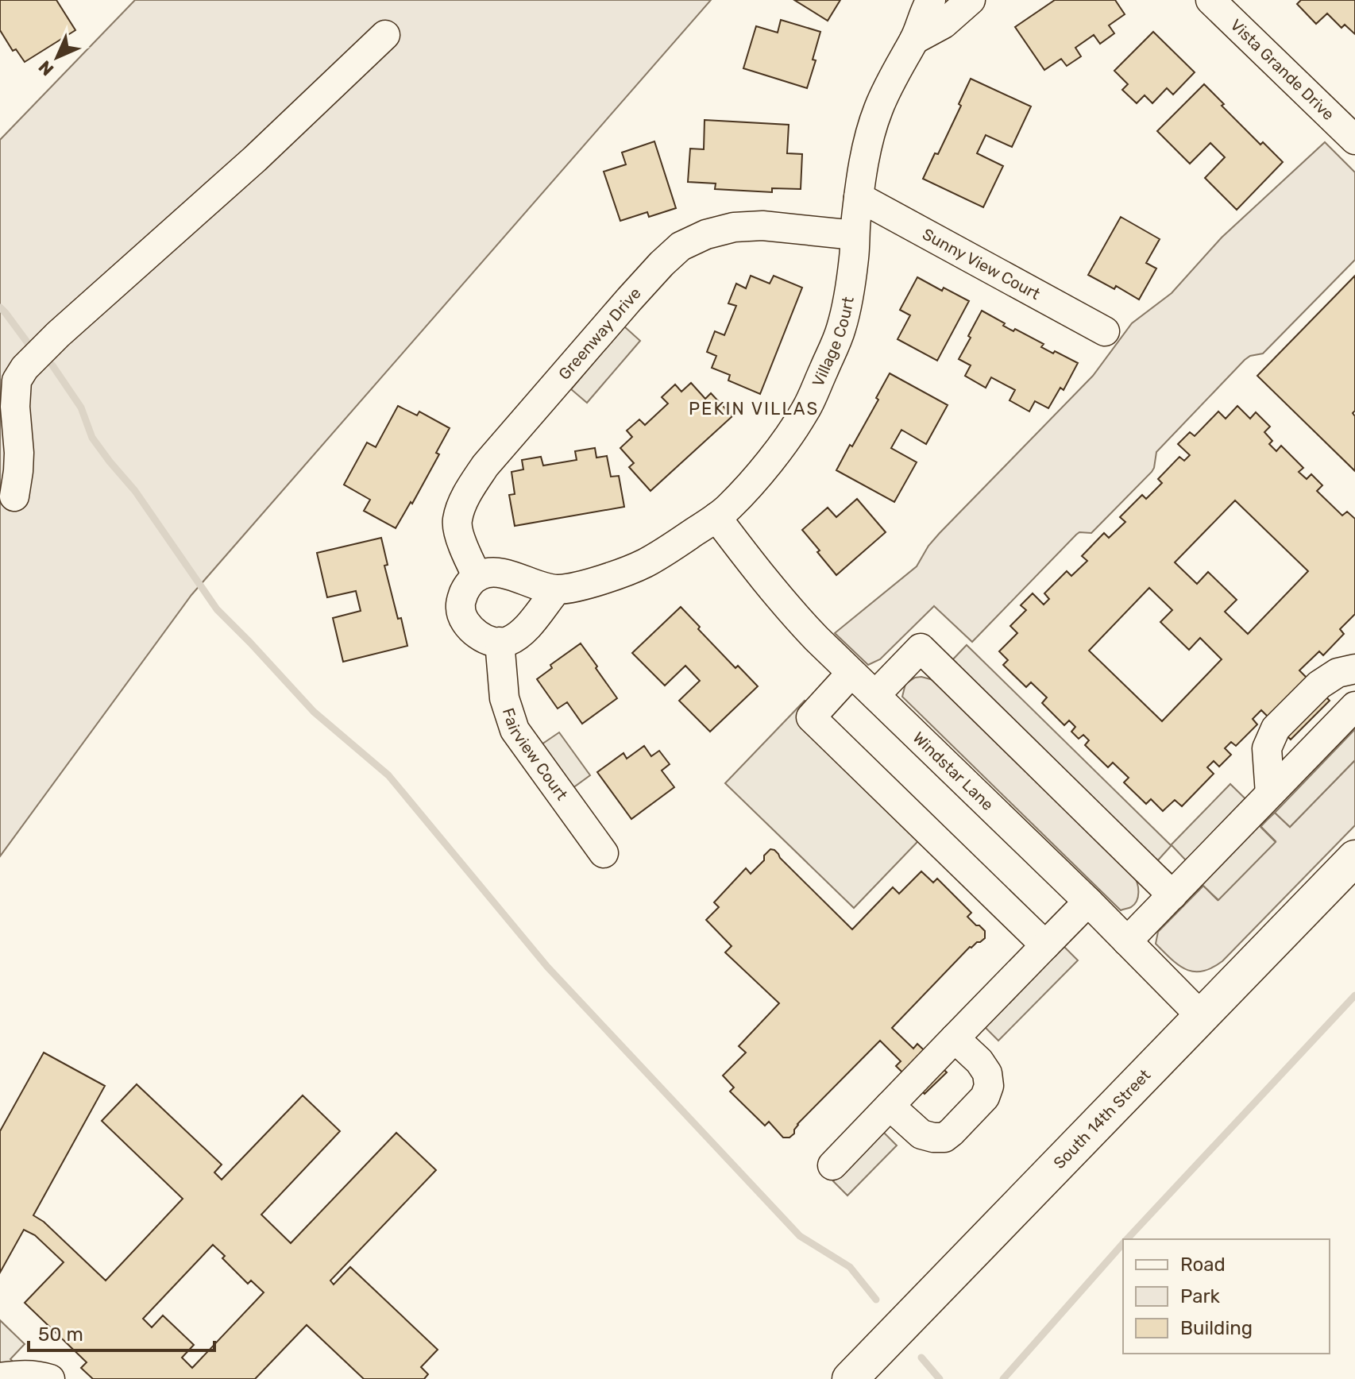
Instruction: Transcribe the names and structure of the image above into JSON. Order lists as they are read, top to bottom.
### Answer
{
  "streets": {
    "main road": ["South 14th Street"],
    "street": [
      "Vista Grande Drive",
      "Sunny View Court",
      "Greenway Drive",
      "Village Court",
      "Fairview Court",
      "Windstar Lane"
    ]
  },
  "crossings": [
    ["Sunny View Court", "Village Court"],
    ["Greenway Drive", "Village Court"],
    ["Village Court", "Windstar Lane"],
    ["Windstar Lane", "South 14th Street"]
  ],
  "districts": ["PEKIN VILLAS"],
  "legend": ["Road", "Park", "Building"],
  "scale_bar": "50 m",
  "north": "bottom left"
}
